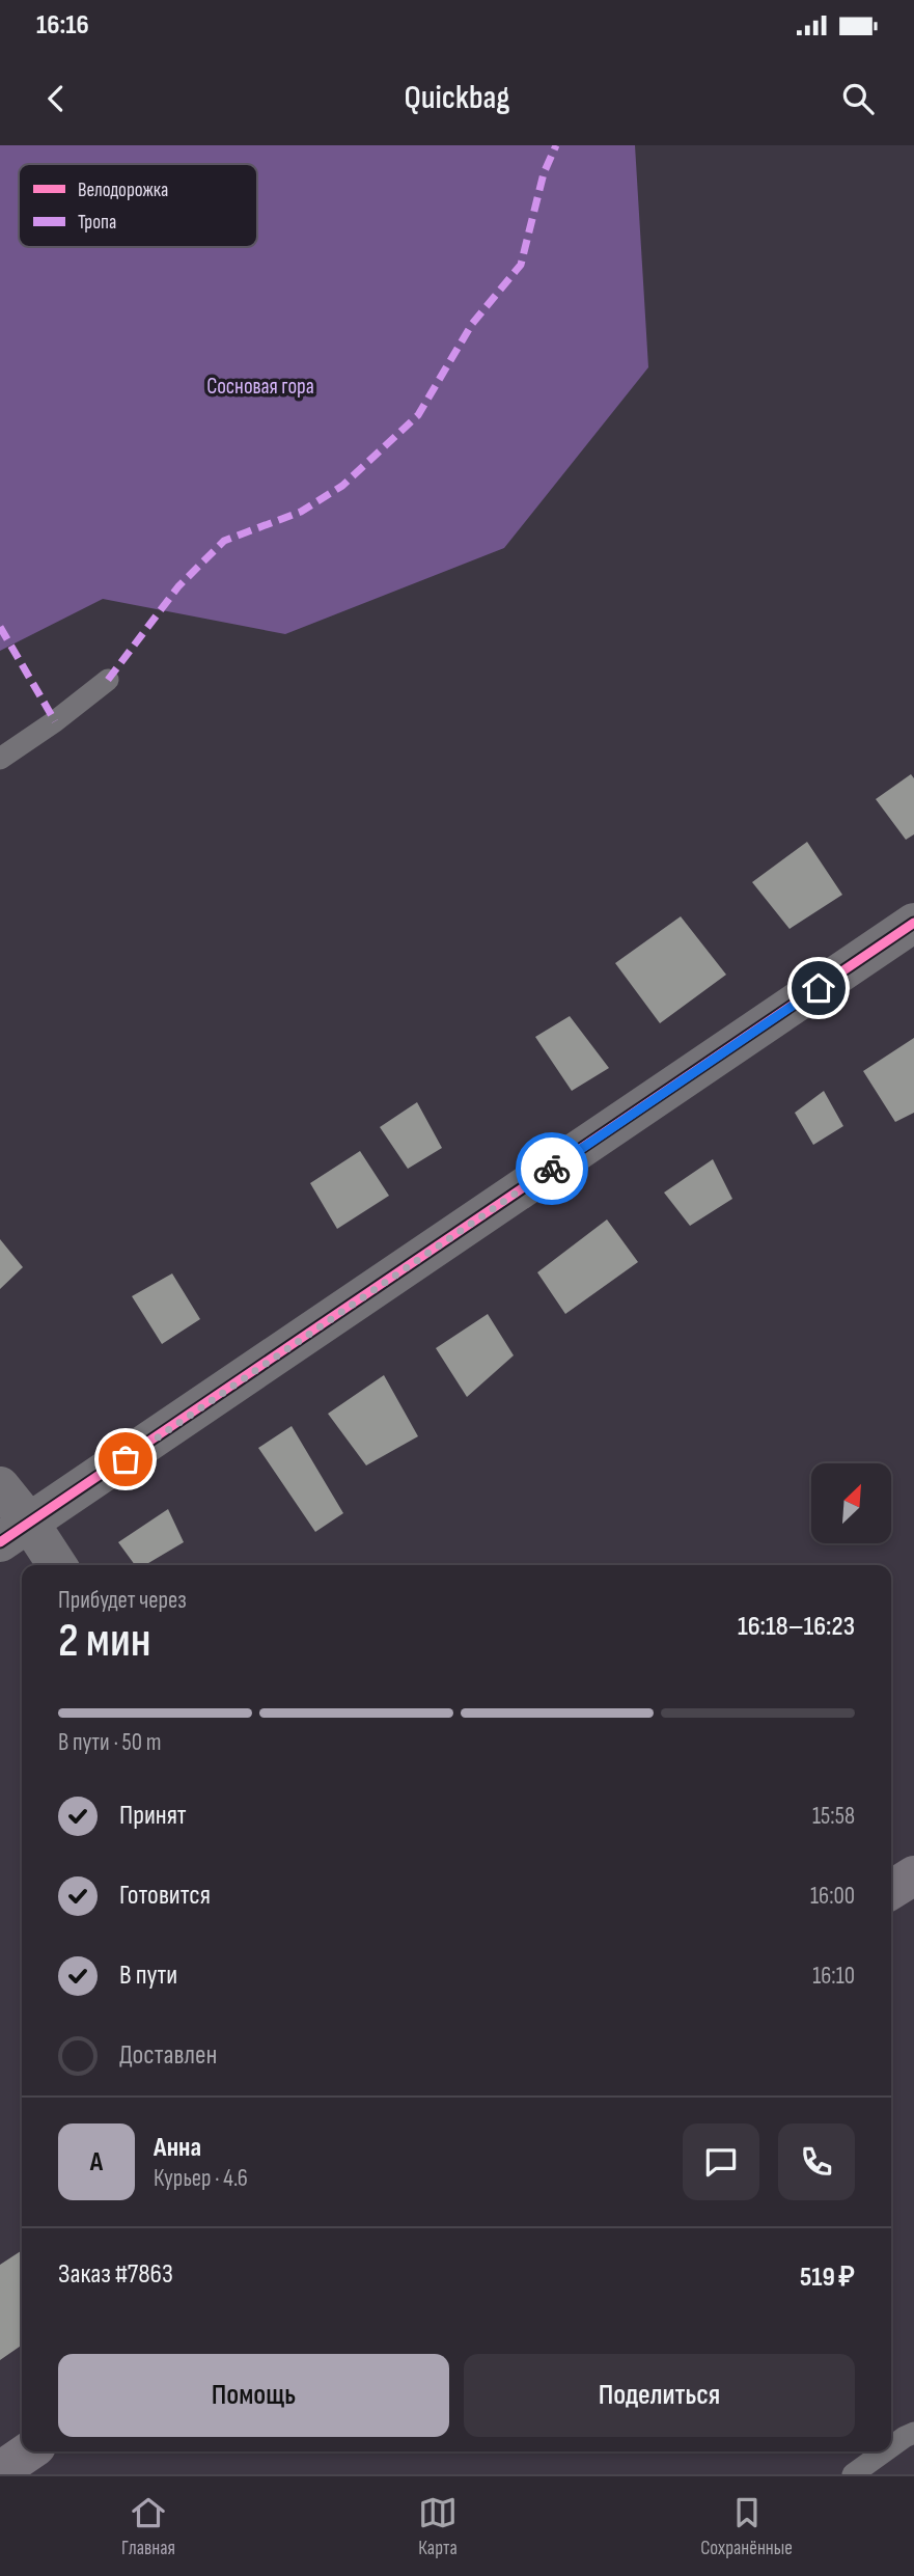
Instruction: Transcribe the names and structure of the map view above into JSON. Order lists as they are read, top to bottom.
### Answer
{
  "parks": ["Сосновая гора"],
  "legend": ["Велодорожка", "Тропа"],
  "north": "top right",
  "page": {
    "status": "16:16",
    "header": "Quickbag",
    "heading": ["2 мин", "Прибудет через", "16:18–16:23"],
    "panel": [
      "Анна",
      "Курьер · 4.6",
      "Заказ #7863",
      "519 ₽"
    ],
    "bar": "В пути · 50 m",
    "list": [
      ["Принят", "15:58"],
      ["Готовится", "16:00"],
      ["В пути", "16:10"],
      "Доставлен"
    ],
    "round": "А",
    "buttons": ["Помощь", "Поделиться"],
    "tabs": ["Главная", "Карта", "Сохранённые"]
  }
}
